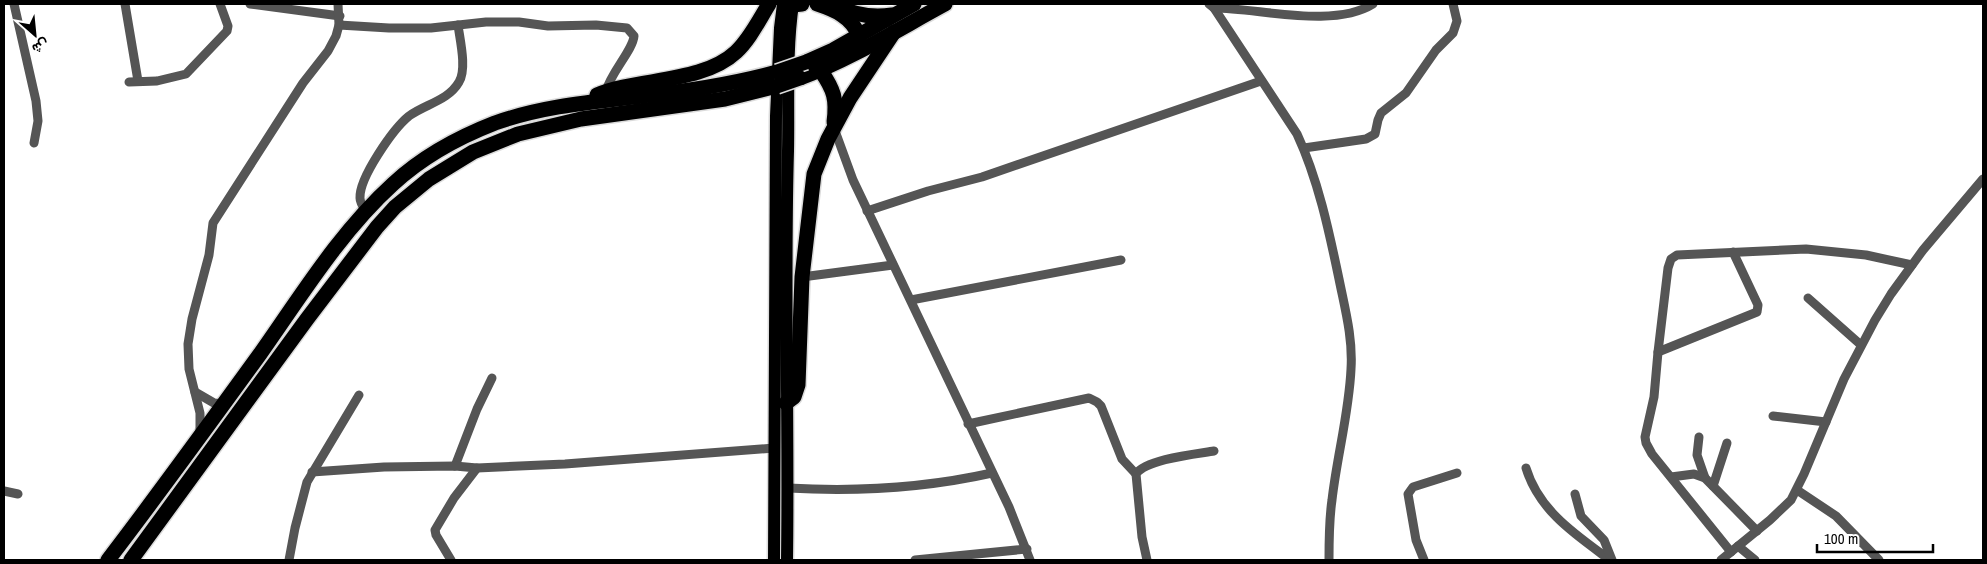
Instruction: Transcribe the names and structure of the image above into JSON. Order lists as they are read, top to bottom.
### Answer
{
  "scale_bar": "100 m",
  "north": "bottom right"
}
